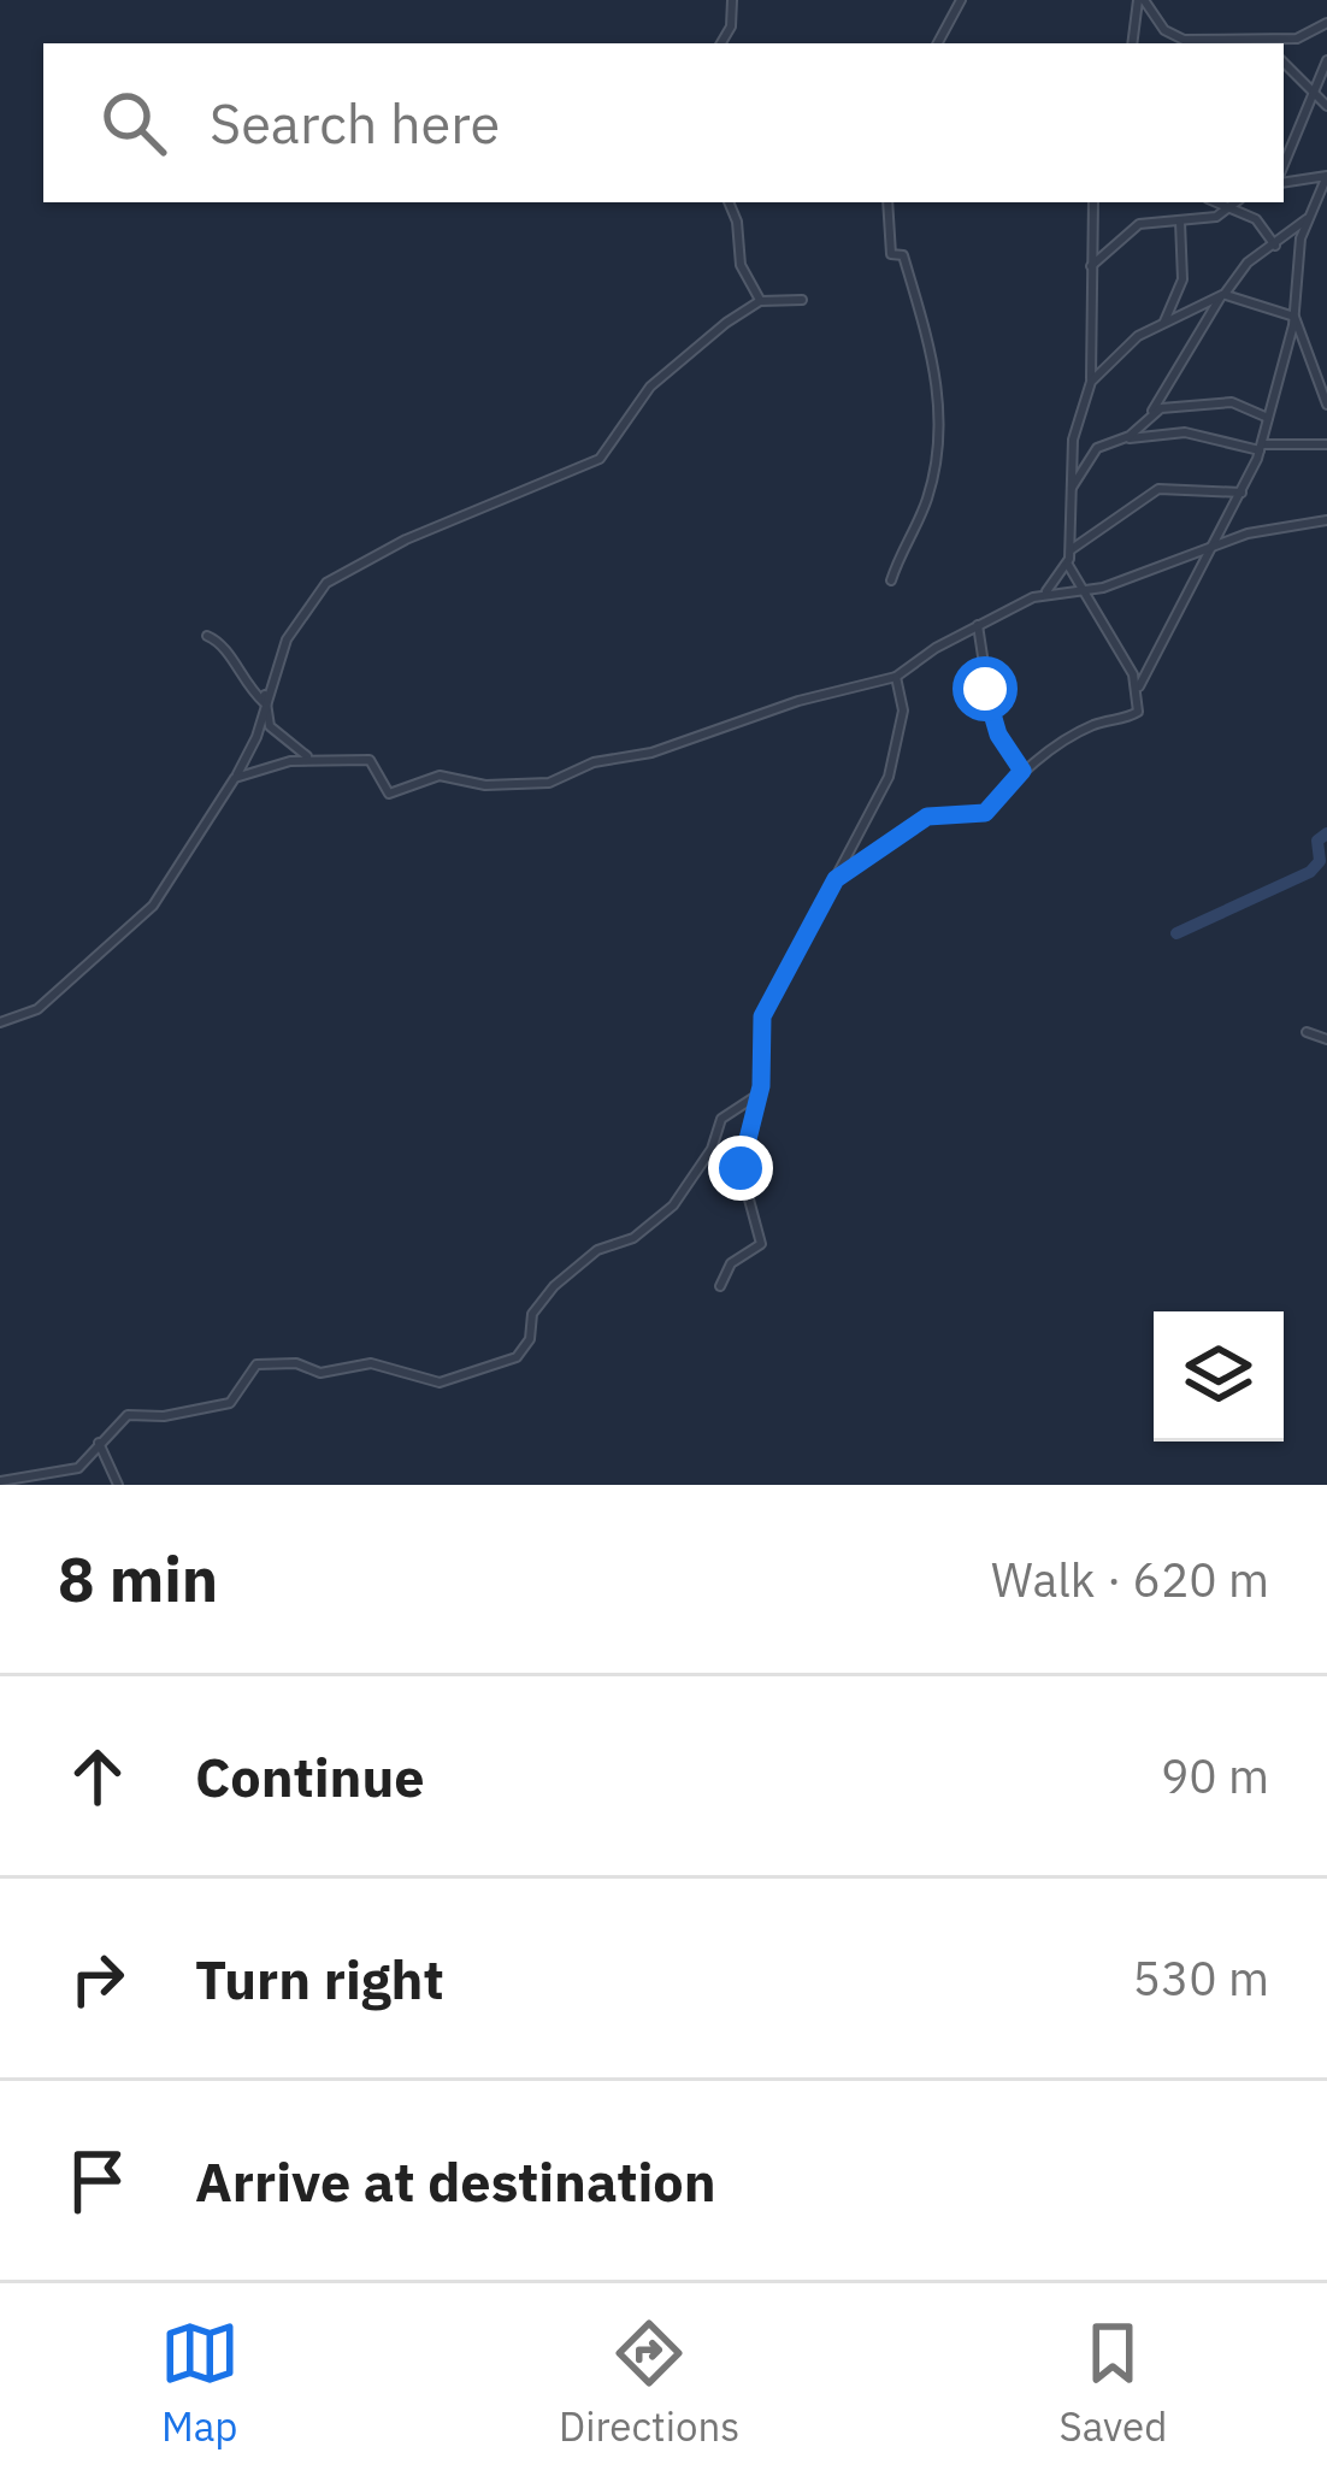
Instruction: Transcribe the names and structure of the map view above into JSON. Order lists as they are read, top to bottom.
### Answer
{
  "page": {
    "search": "Search here",
    "heading": ["8 min", "Walk · 620 m"],
    "list": [
      ["Continue", "90 m"],
      ["Turn right", "530 m"],
      "Arrive at destination"
    ],
    "nav": ["Map", "Directions", "Saved"]
  }
}
